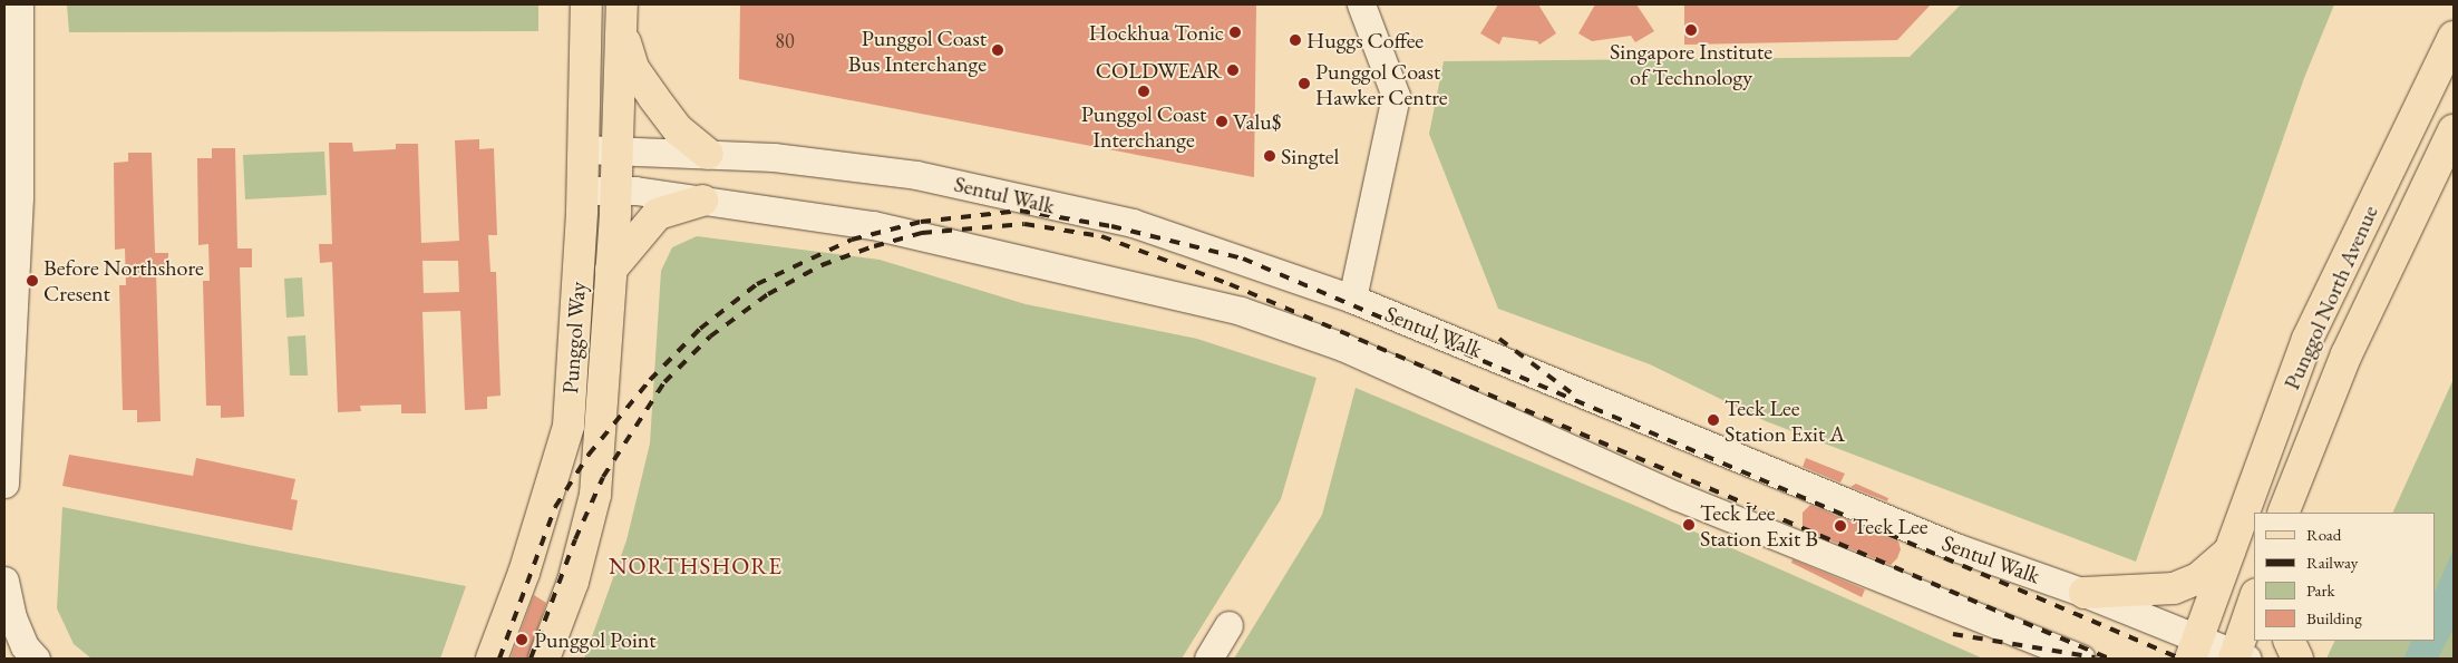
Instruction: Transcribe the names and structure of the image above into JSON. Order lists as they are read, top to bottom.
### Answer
{
  "streets": {
    "main road": ["Punggol North Avenue", "Punggol Way"],
    "street": ["Sentul Walk"]
  },
  "crossings": [
    ["Sentul Walk", "Punggol North Avenue"],
    ["Sentul Walk", "Punggol Way"]
  ],
  "districts": ["NORTHSHORE"],
  "places": [
    "Singapore Institute of Technology",
    "Hockhua Tonic",
    "Huggs Coffee",
    "Punggol Coast Bus Interchange",
    "COLDWEAR",
    "Punggol Coast Hawker Centre",
    "Punggol Coast Interchange",
    "Valu$",
    "Singtel",
    "Before Northshore Cresent",
    "Teck Lee Station Exit A",
    "Teck Lee Station Exit B",
    "Teck Lee",
    "Punggol Point"
  ],
  "house_numbers": ["80"],
  "legend": [
    "Road",
    "Railway",
    "Park",
    "Building"
  ]
}
